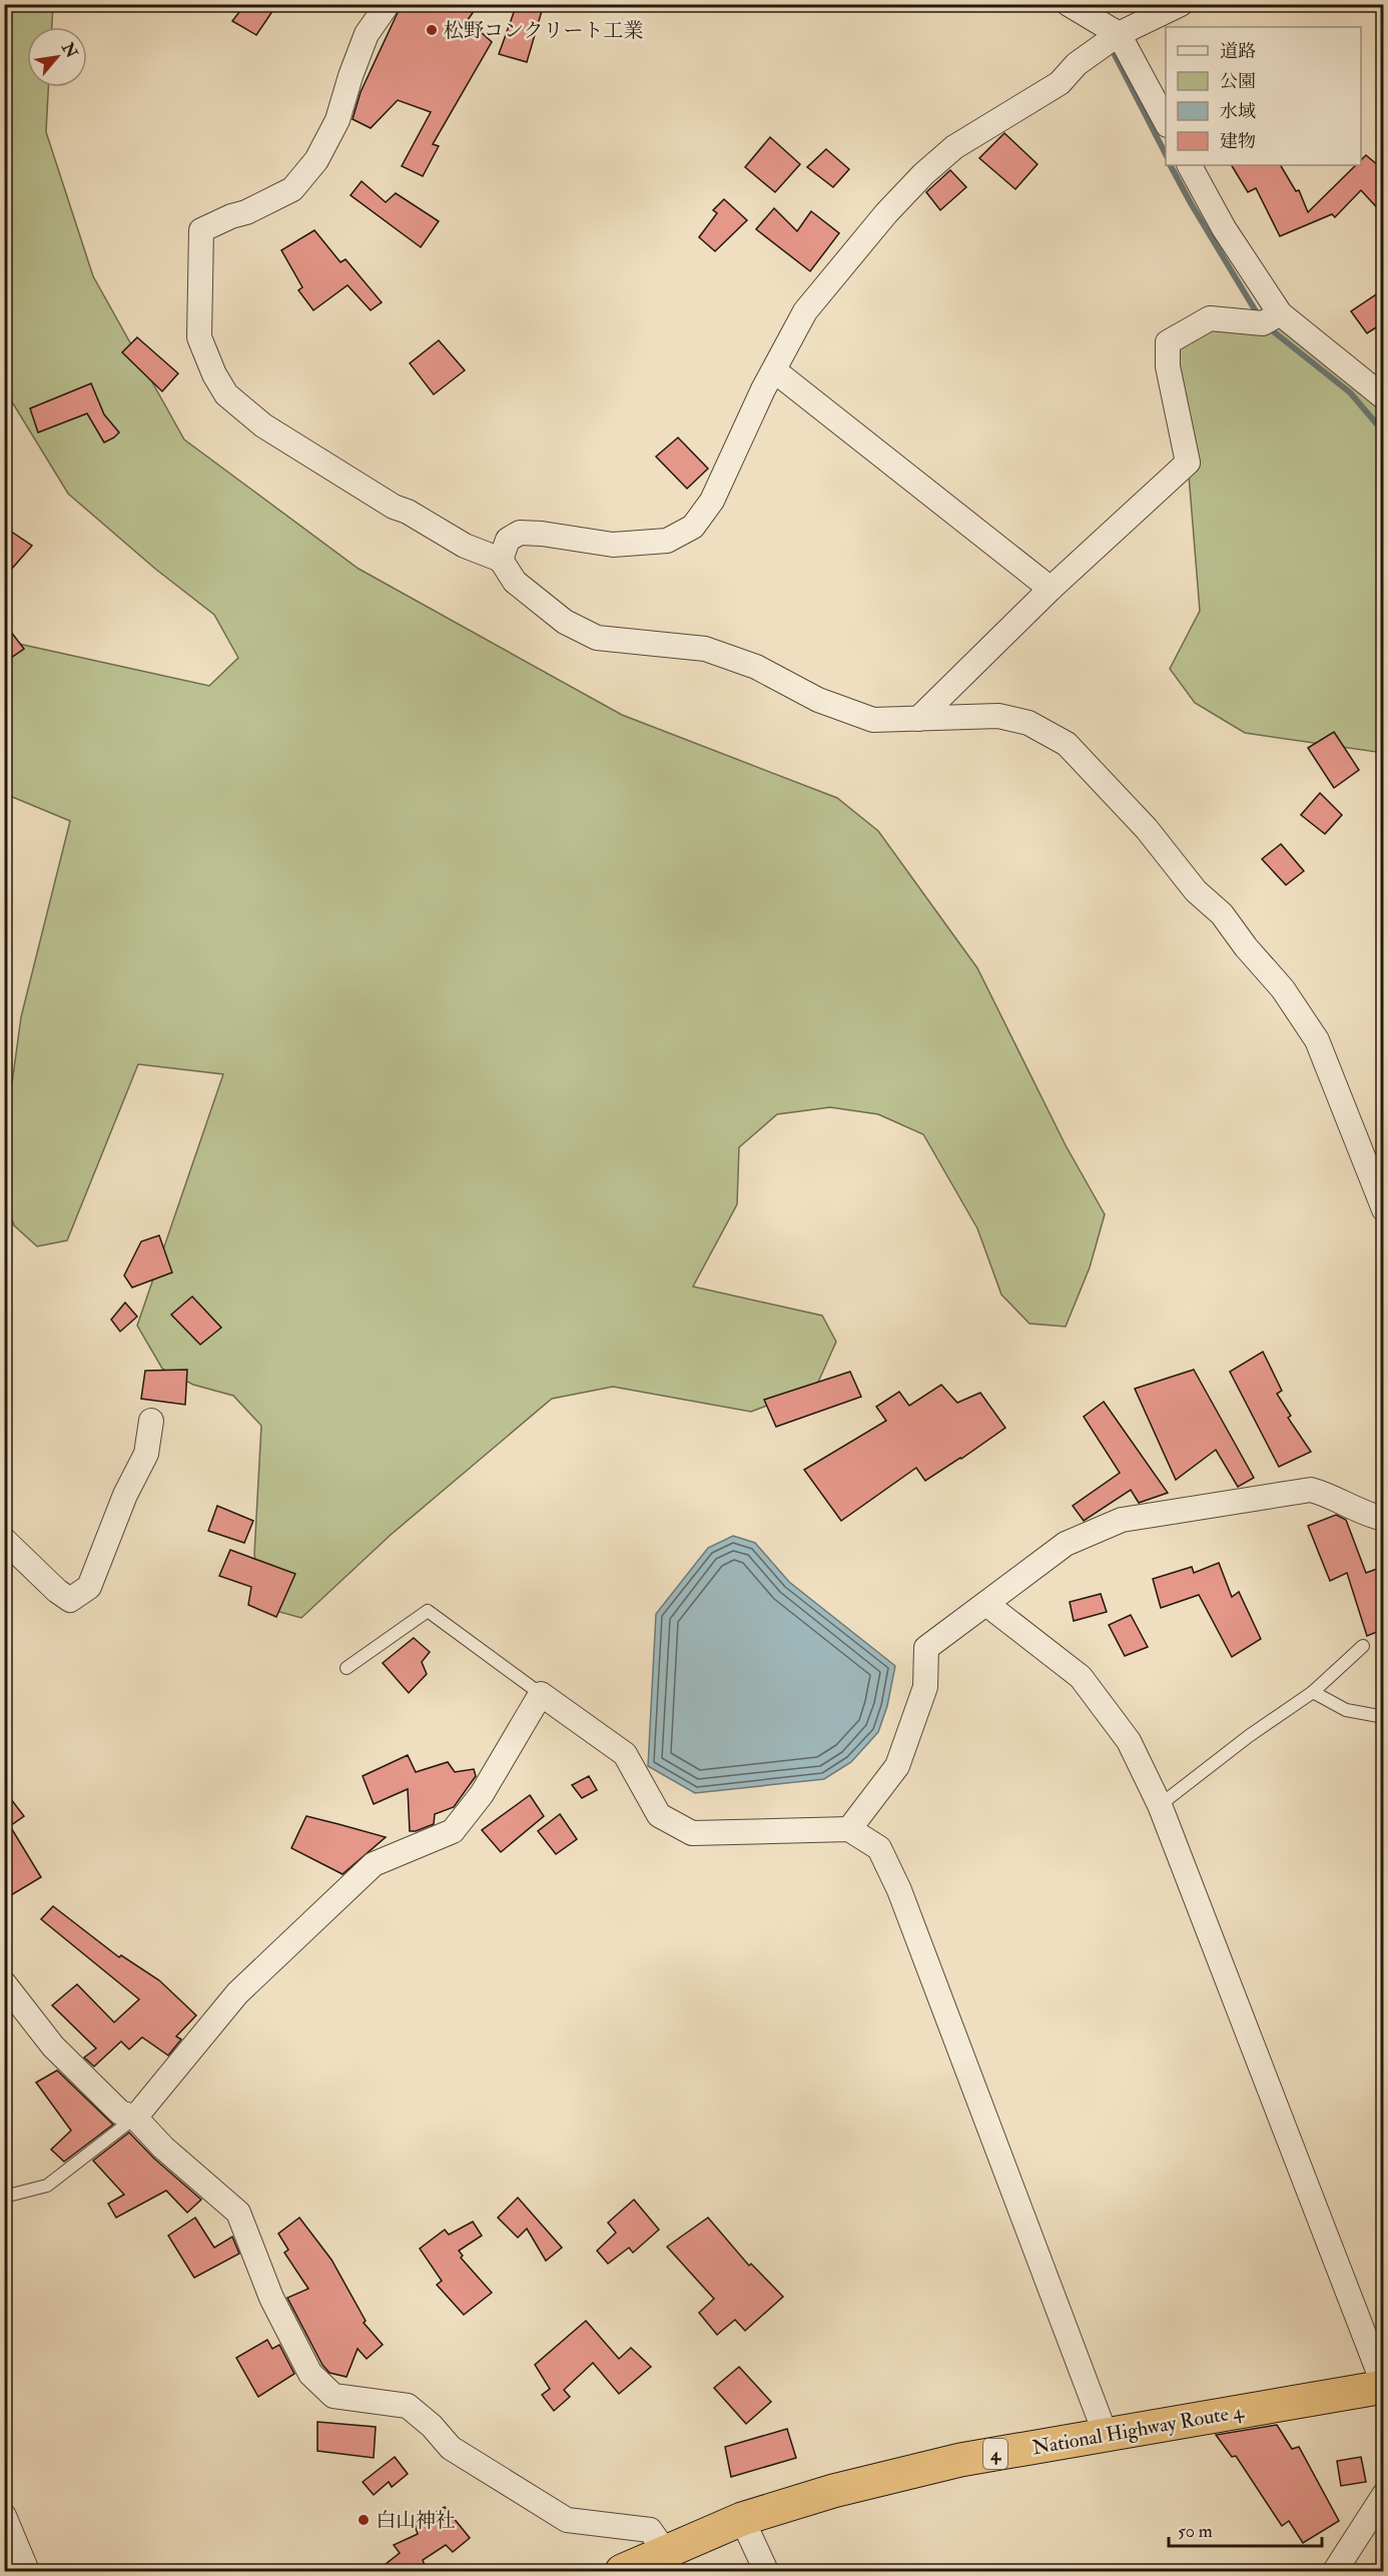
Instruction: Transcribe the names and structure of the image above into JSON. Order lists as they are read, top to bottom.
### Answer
{
  "streets": {
    "highway": ["National Highway Route 4", "4"]
  },
  "places": ["松野コンクリート工業", "白山神社"],
  "legend": [
    "道路",
    "公園",
    "水域",
    "建物"
  ],
  "scale_bar": "50 m",
  "north": "top right"
}
